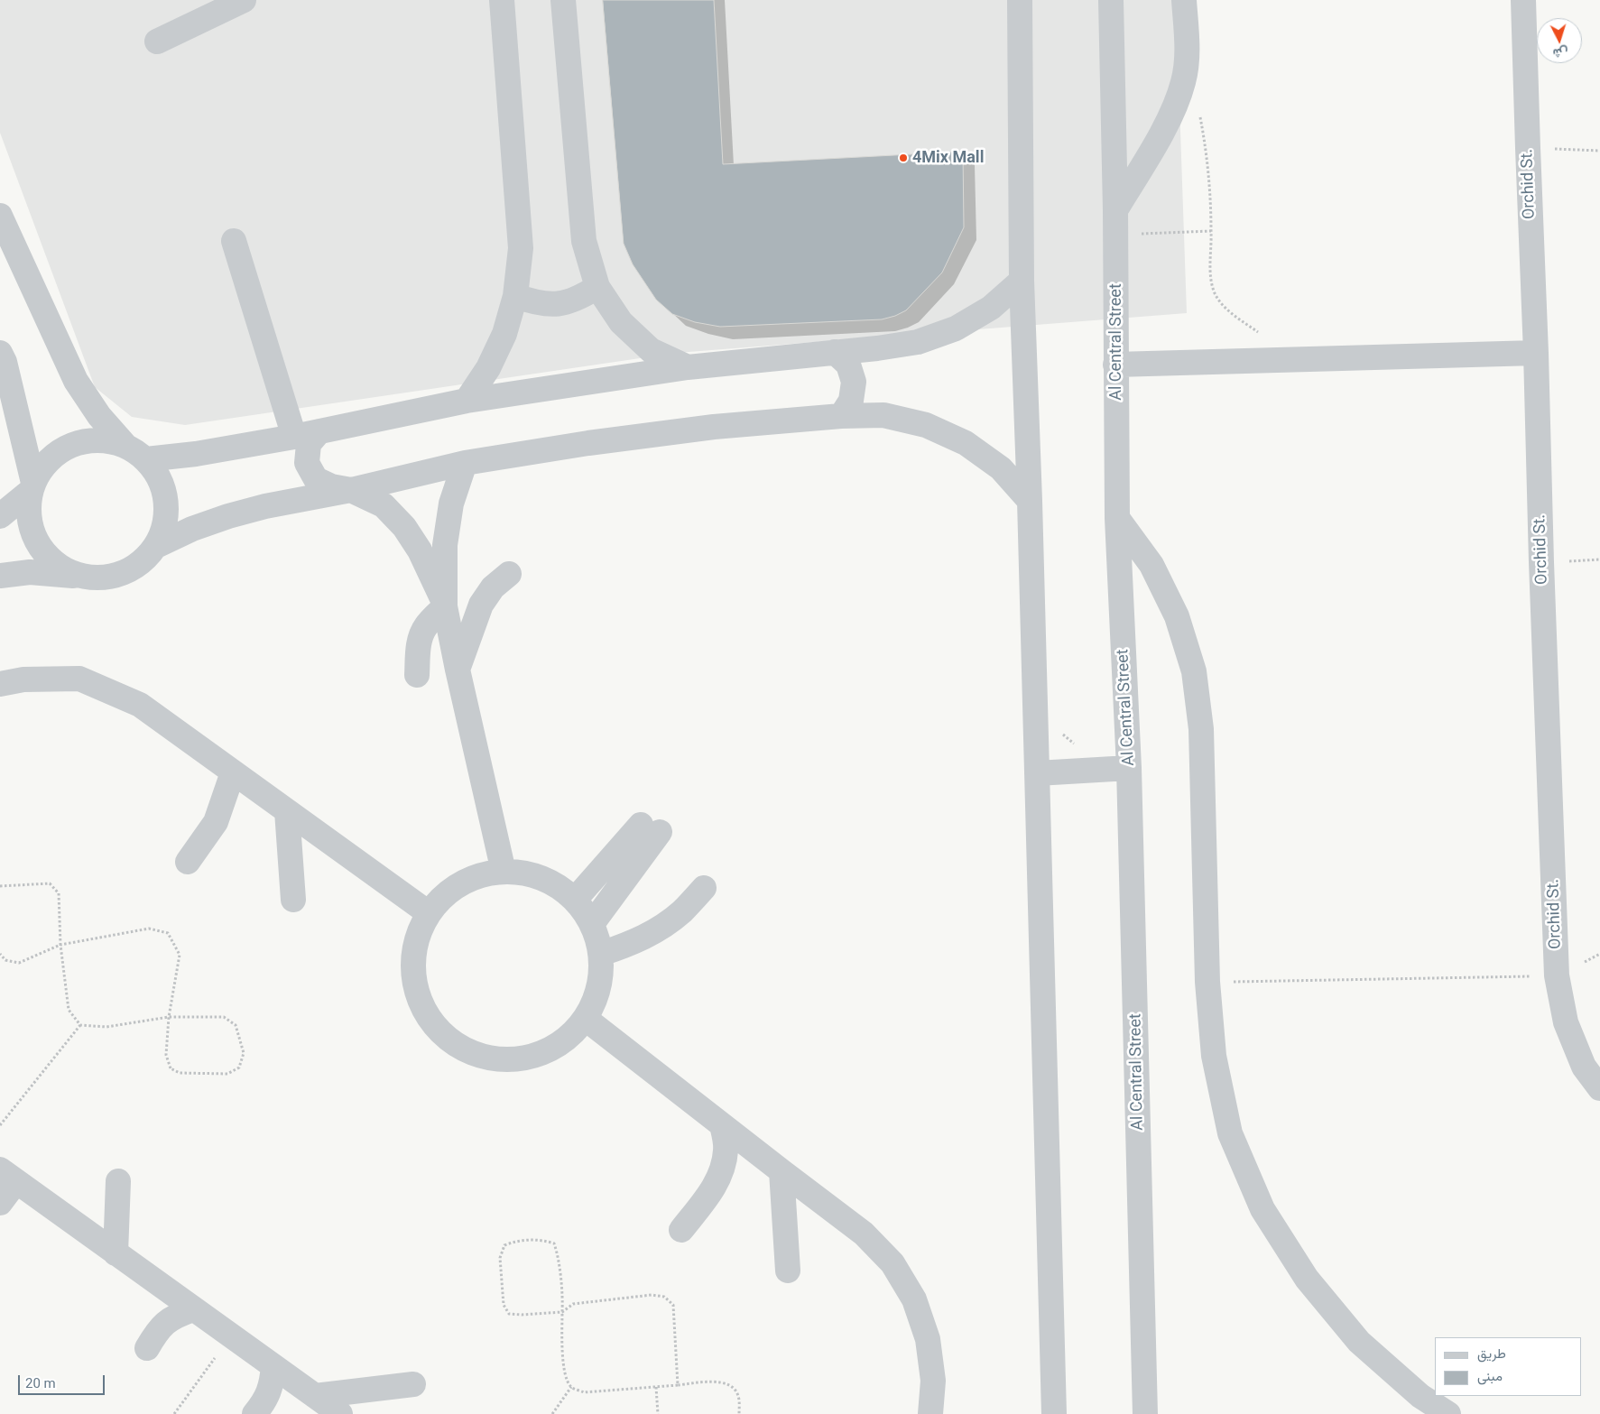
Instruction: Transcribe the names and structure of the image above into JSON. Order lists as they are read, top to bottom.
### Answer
{
  "streets": {
    "street": ["Orchid St.", "Al Central Street"]
  },
  "places": ["4Mix Mall"],
  "legend": ["طريق", "مبنى"],
  "scale_bar": "20 m",
  "north": "bottom"
}
